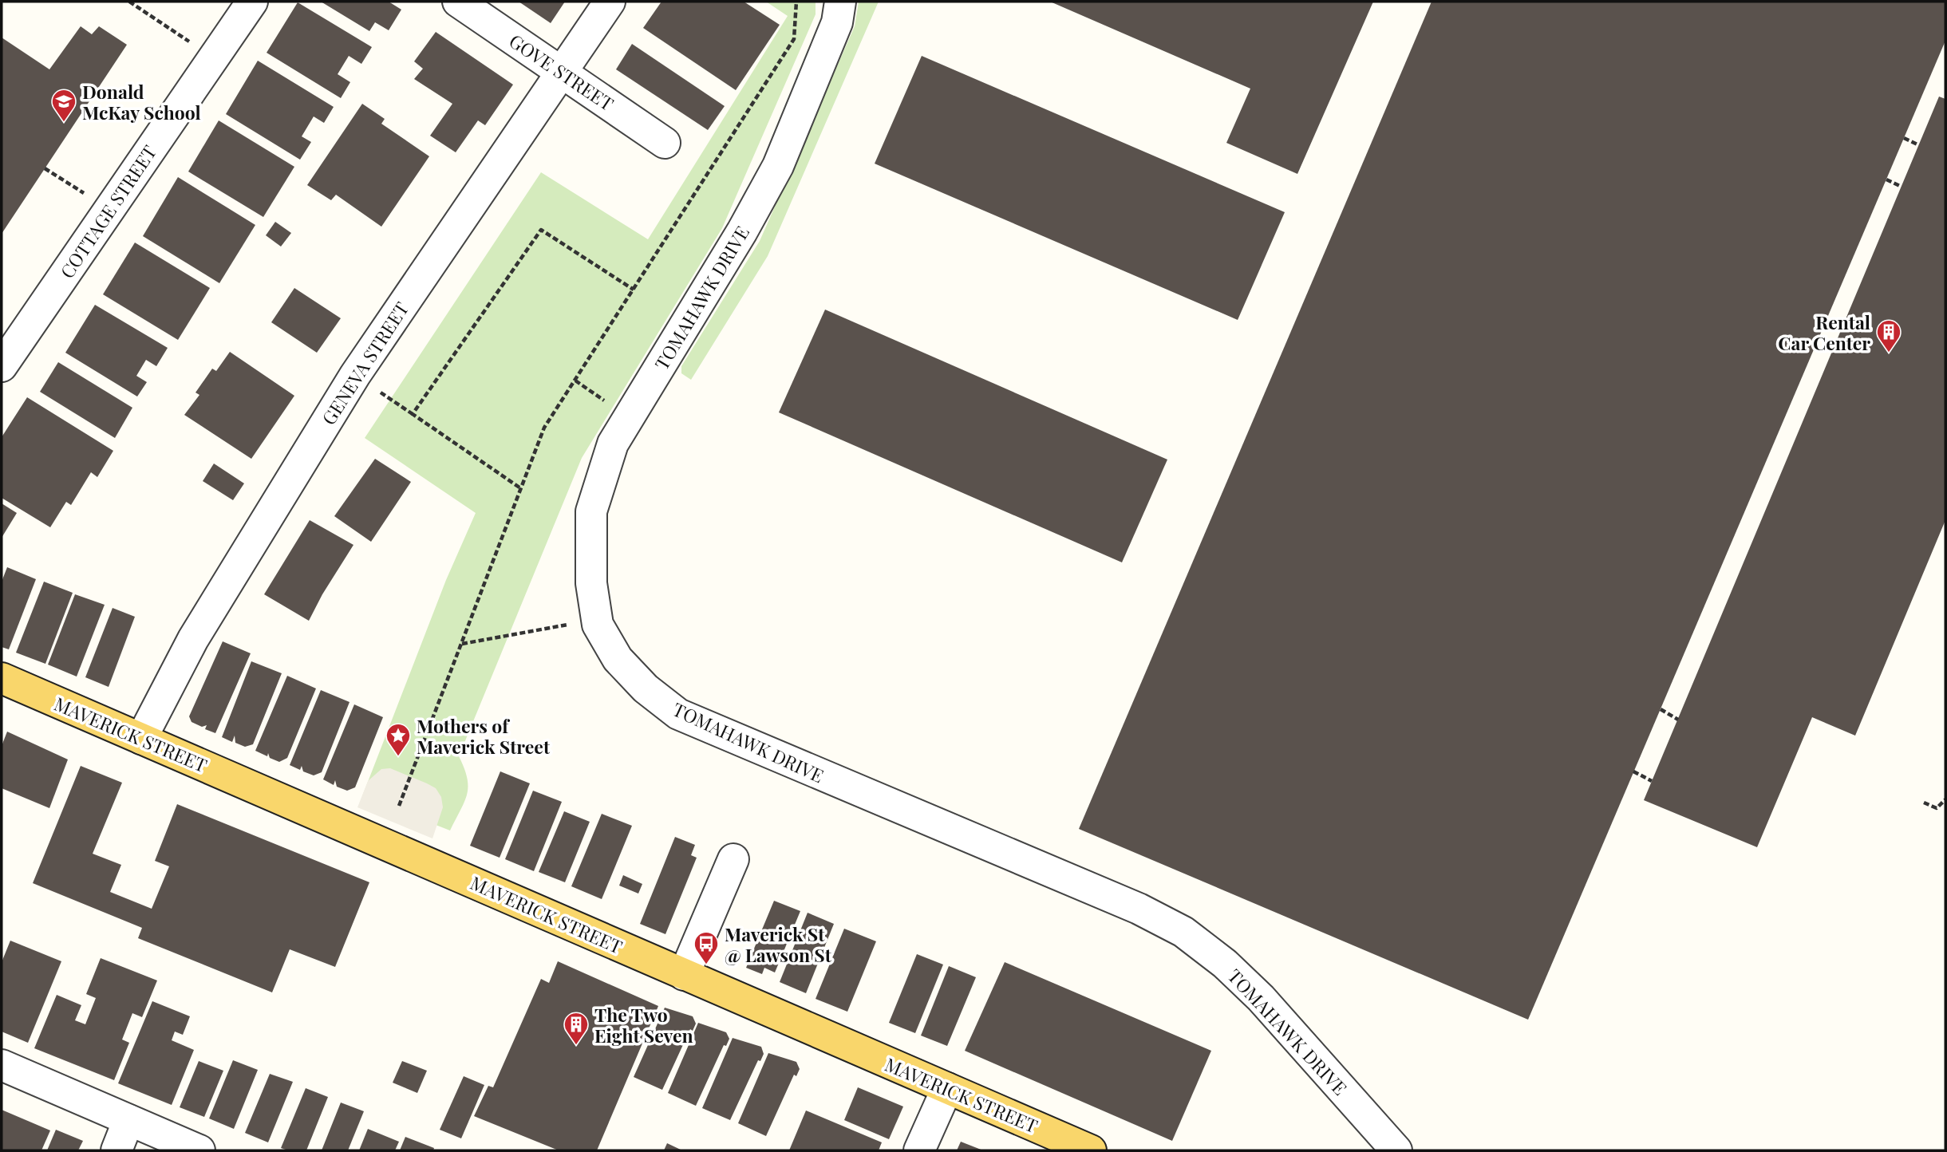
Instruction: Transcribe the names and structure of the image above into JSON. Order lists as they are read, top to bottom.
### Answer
{
  "streets": {
    "main road": ["MAVERICK STREET"],
    "street": [
      "GOVE STREET",
      "COTTAGE STREET",
      "TOMAHAWK DRIVE",
      "GENEVA STREET"
    ]
  },
  "crossings": [
    ["GOVE STREET", "GENEVA STREET"],
    ["GENEVA STREET", "MAVERICK STREET"]
  ],
  "places": {
    "school or university": ["Donald McKay School"],
    "building": ["Rental Car Center", "The Two Eight Seven"],
    "place": ["Mothers of Maverick Street"],
    "bus stop": ["Maverick St @ Lawson St"]
  }
}
